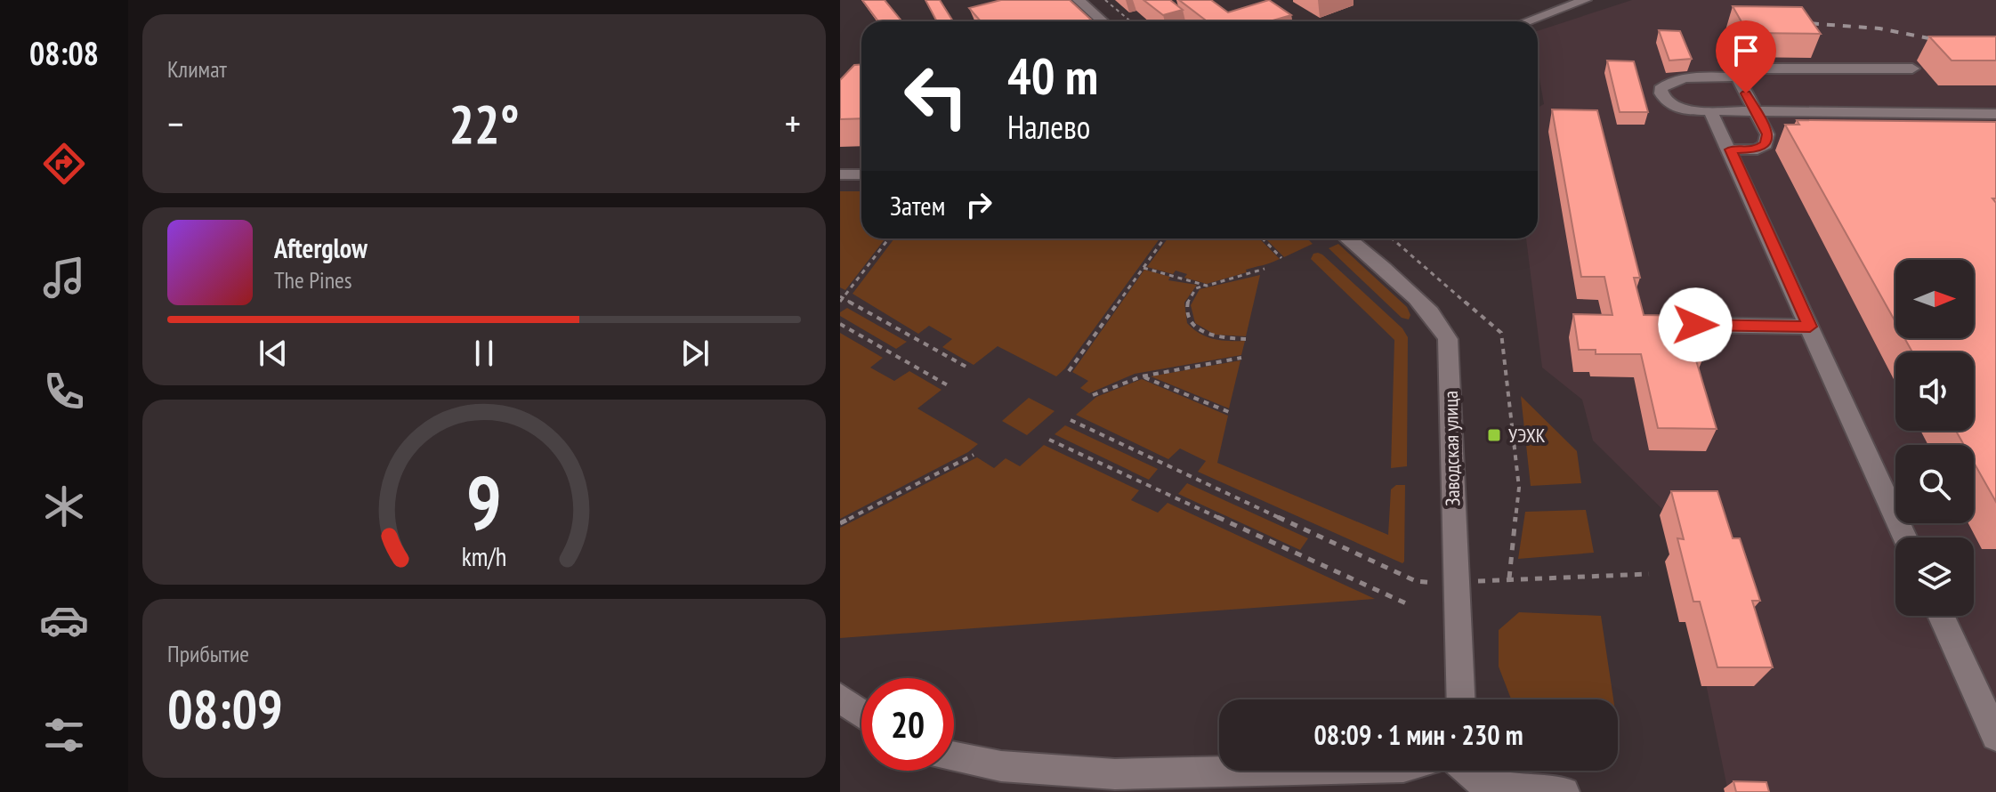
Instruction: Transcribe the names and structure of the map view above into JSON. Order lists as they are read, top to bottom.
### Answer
{
  "streets": {
    "street": ["Заводская улица"]
  },
  "places": {
    "transit": ["УЭХК"]
  },
  "north": "right",
  "page": {
    "tabs": "08:08",
    "tile": [
      "Климат",
      ["Прибытие", "08:09"]
    ],
    "turn": ["40 m", "Налево"],
    "heat": ["−", "22°", "+"],
    "then": "Затем",
    "song": ["Afterglow", "The Pines"],
    "limit": "20",
    "trip": "08:09 · 1 мин · 230 m",
    "gauge": ["9", "km/h"]
  }
}
